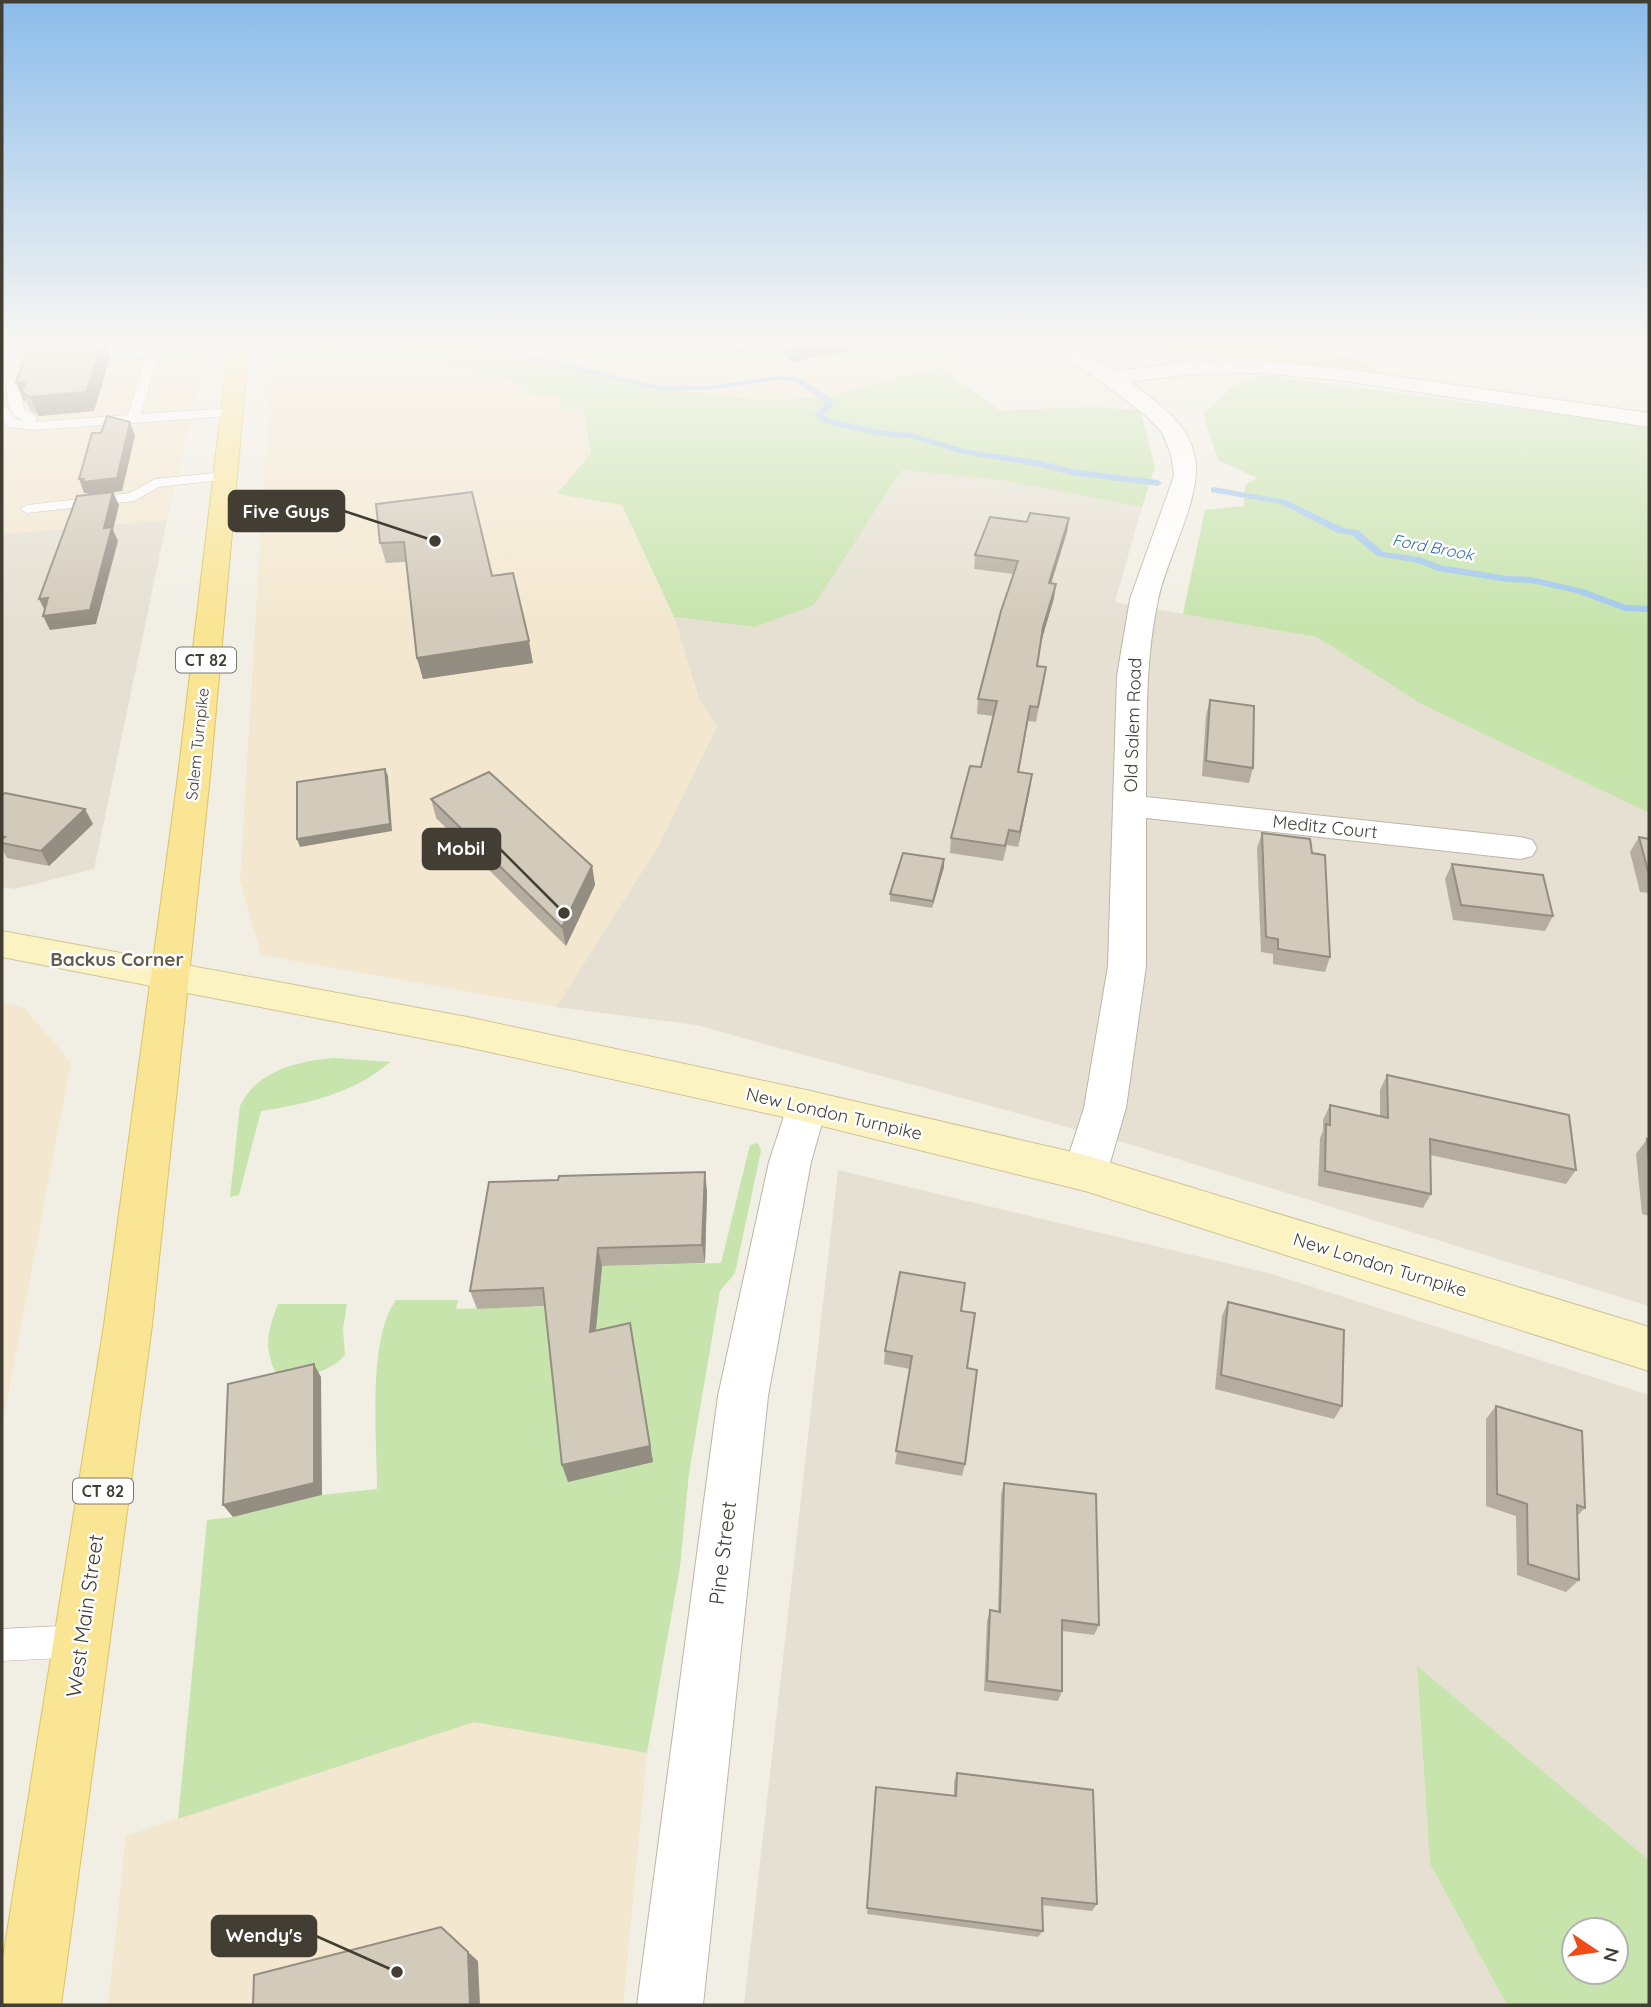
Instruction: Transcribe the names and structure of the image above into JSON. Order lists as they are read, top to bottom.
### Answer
{
  "streets": {
    "main road": [
      "CT 82",
      "Salem Turnpike",
      "New London Turnpike",
      "West Main Street"
    ],
    "street": ["Old Salem Road", "Meditz Court", "Pine Street"]
  },
  "crossings": [
    ["Old Salem Road", "Meditz Court"],
    ["Old Salem Road", "New London Turnpike"],
    ["Salem Turnpike", "New London Turnpike"],
    ["Salem Turnpike", "West Main Street"],
    ["New London Turnpike", "Pine Street"],
    ["New London Turnpike", "West Main Street"]
  ],
  "districts": ["Backus Corner"],
  "water": ["Ford Brook"],
  "places": ["Five Guys", "Mobil", "Wendy's"],
  "north": "right"
}
